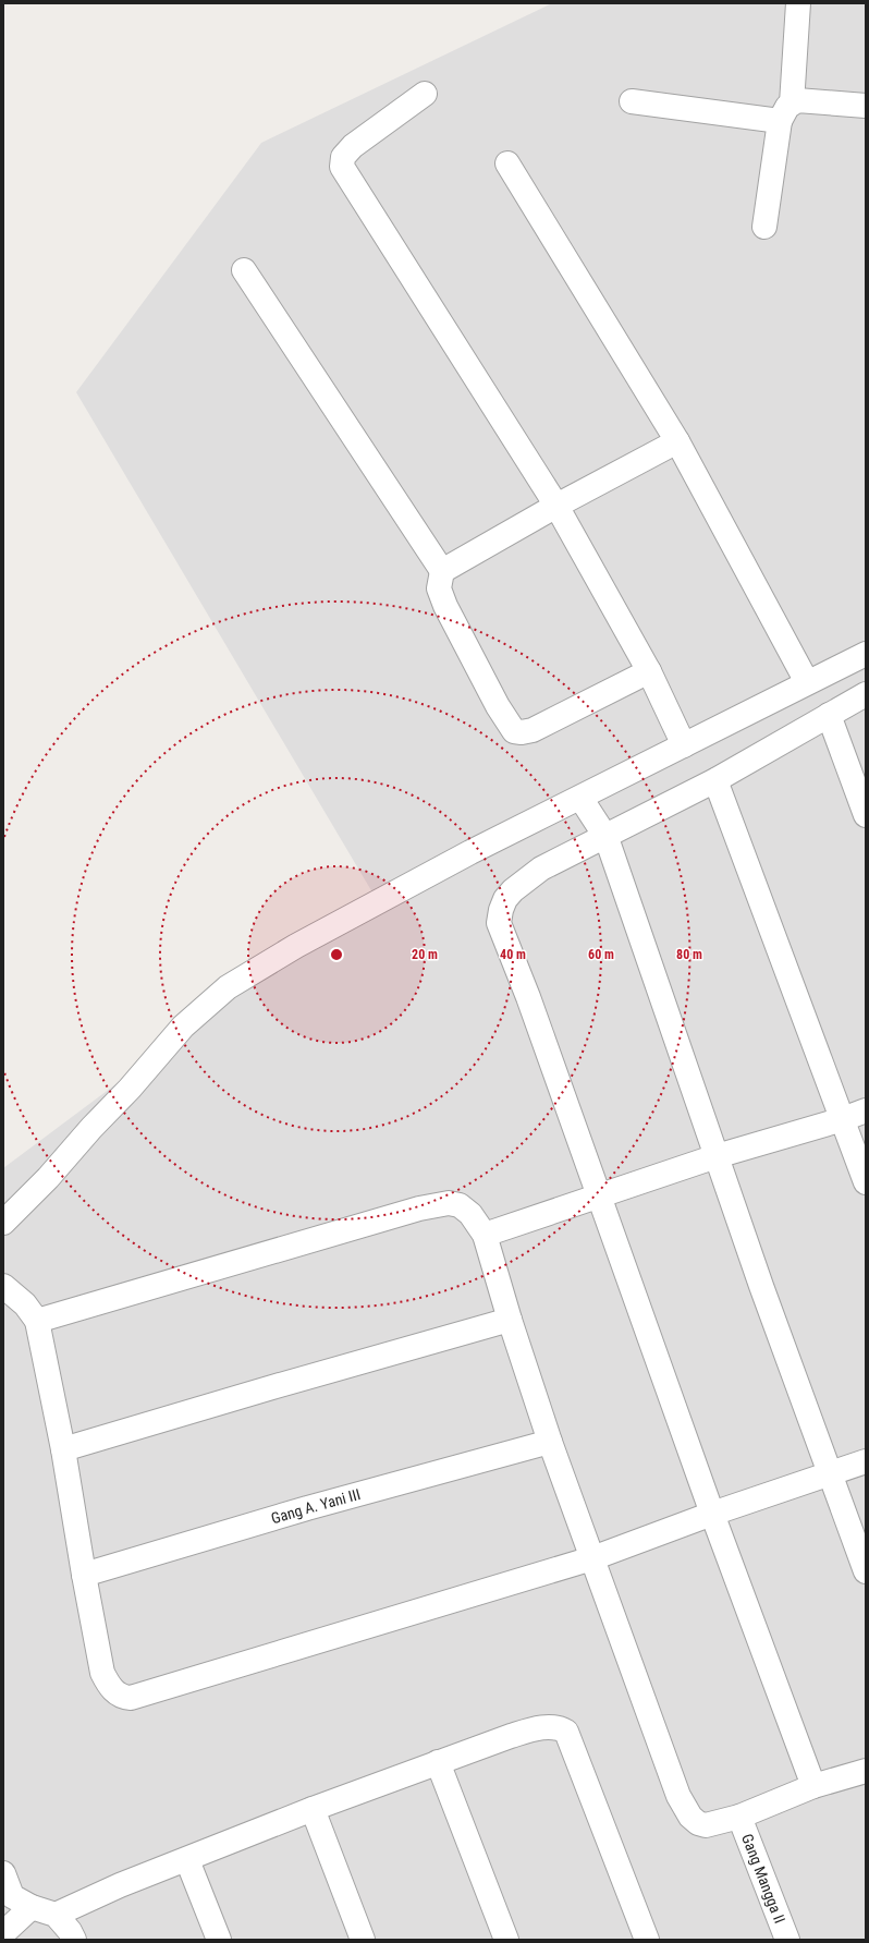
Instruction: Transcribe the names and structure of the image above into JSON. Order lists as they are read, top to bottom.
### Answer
{
  "streets": {
    "street": ["Gang A. Yani III", "Gang Mangga II"]
  },
  "rings": [
    "20 m",
    "40 m",
    "60 m",
    "80 m"
  ]
}
